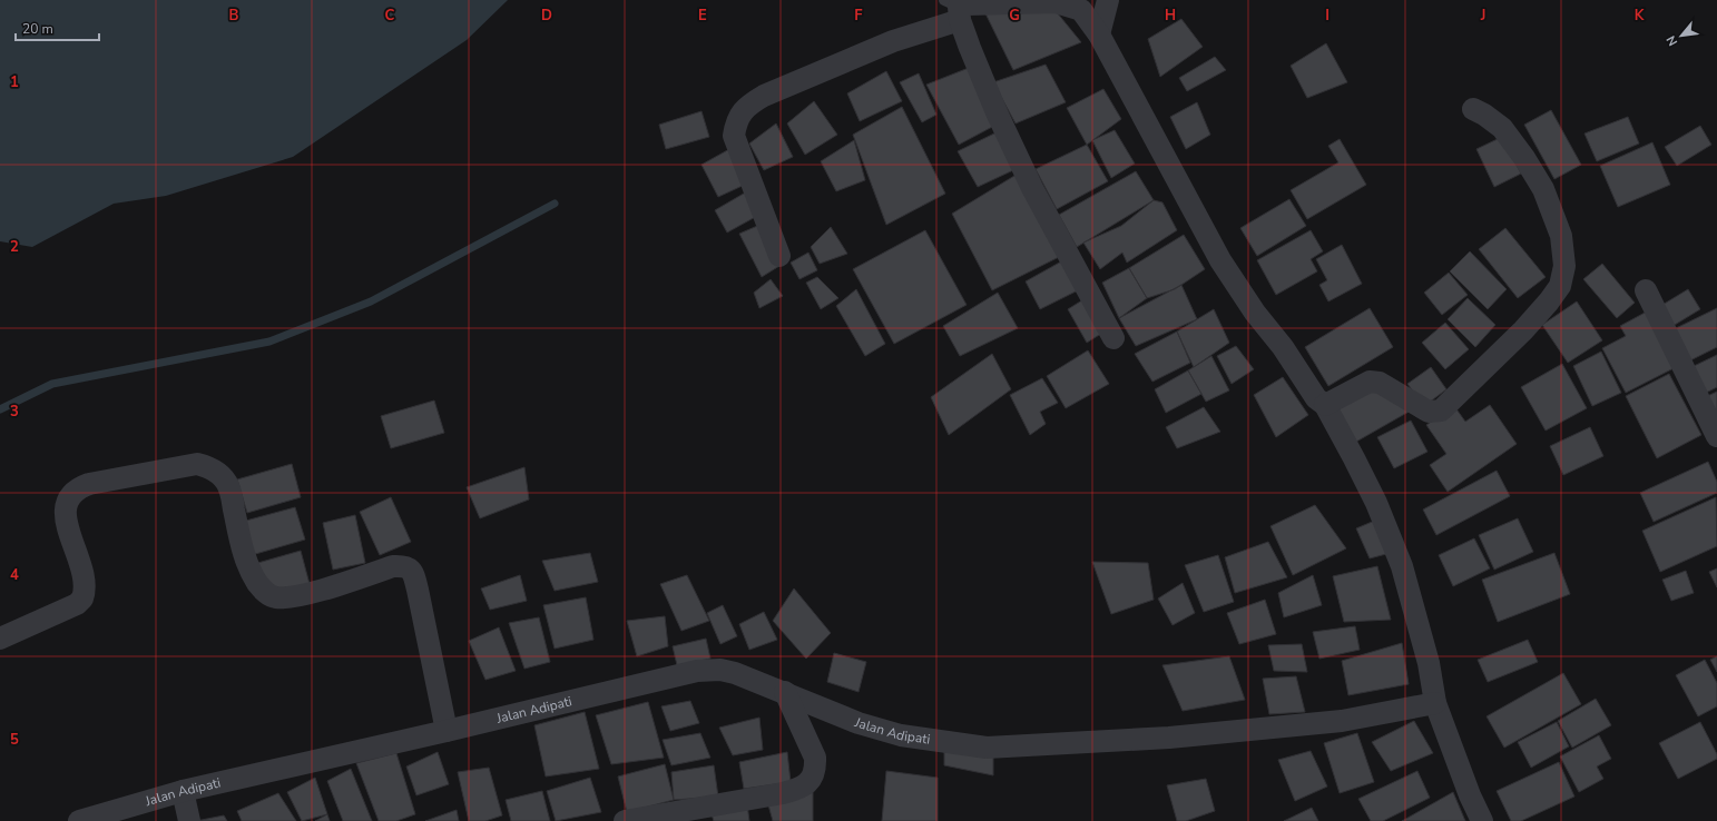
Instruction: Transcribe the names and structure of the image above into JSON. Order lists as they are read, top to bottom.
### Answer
{
  "streets": {
    "street": ["Jalan Adipati"]
  },
  "scale_bar": "20 m",
  "north": "bottom left",
  "grid": {
    "columns": [
      "B",
      "C",
      "D",
      "E",
      "F",
      "G",
      "H",
      "I",
      "J",
      "K"
    ],
    "rows": [
      "1",
      "2",
      "3",
      "4",
      "5"
    ]
  }
}
